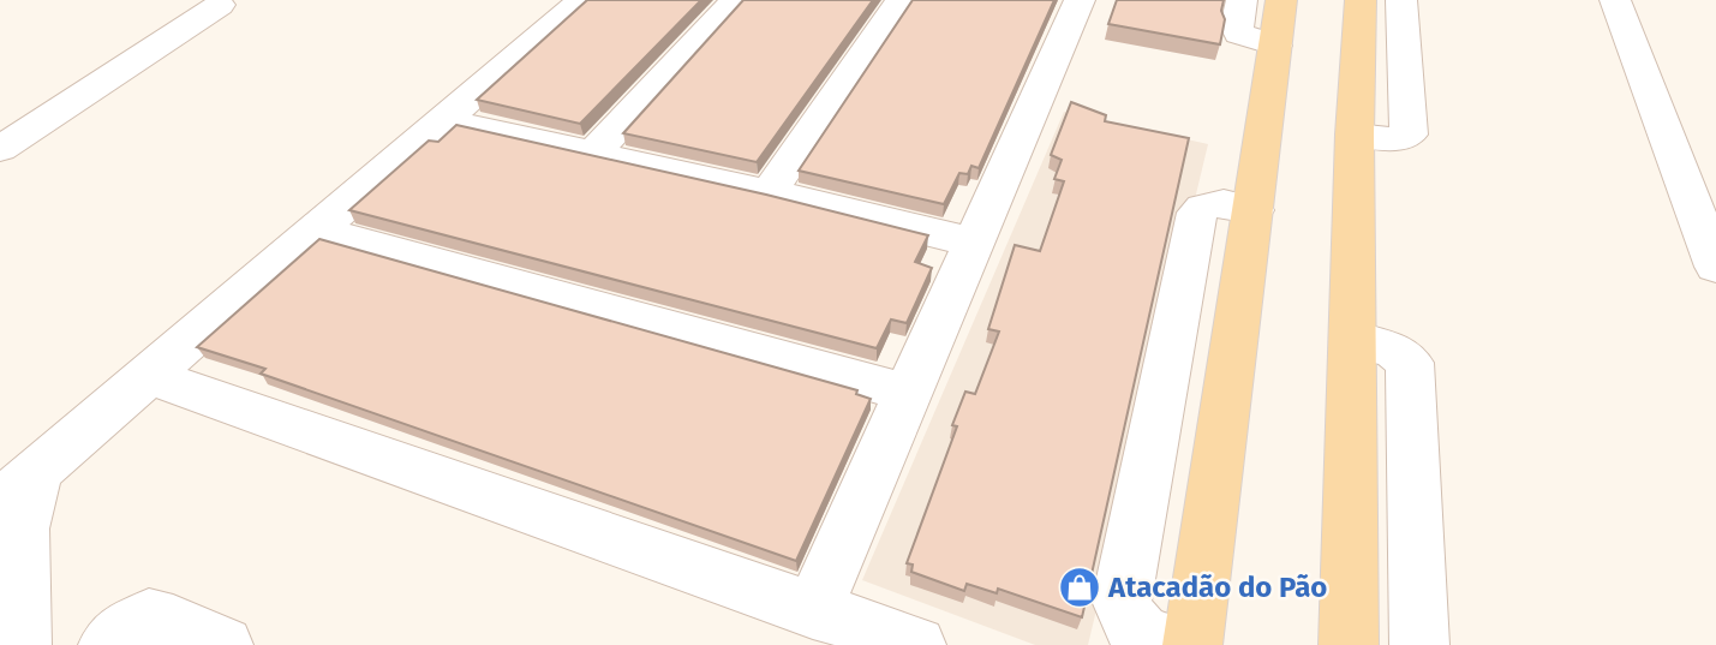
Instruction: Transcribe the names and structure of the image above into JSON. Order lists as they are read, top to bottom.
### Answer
{
  "places": {
    "shop": ["Atacadão do Pão"]
  }
}
